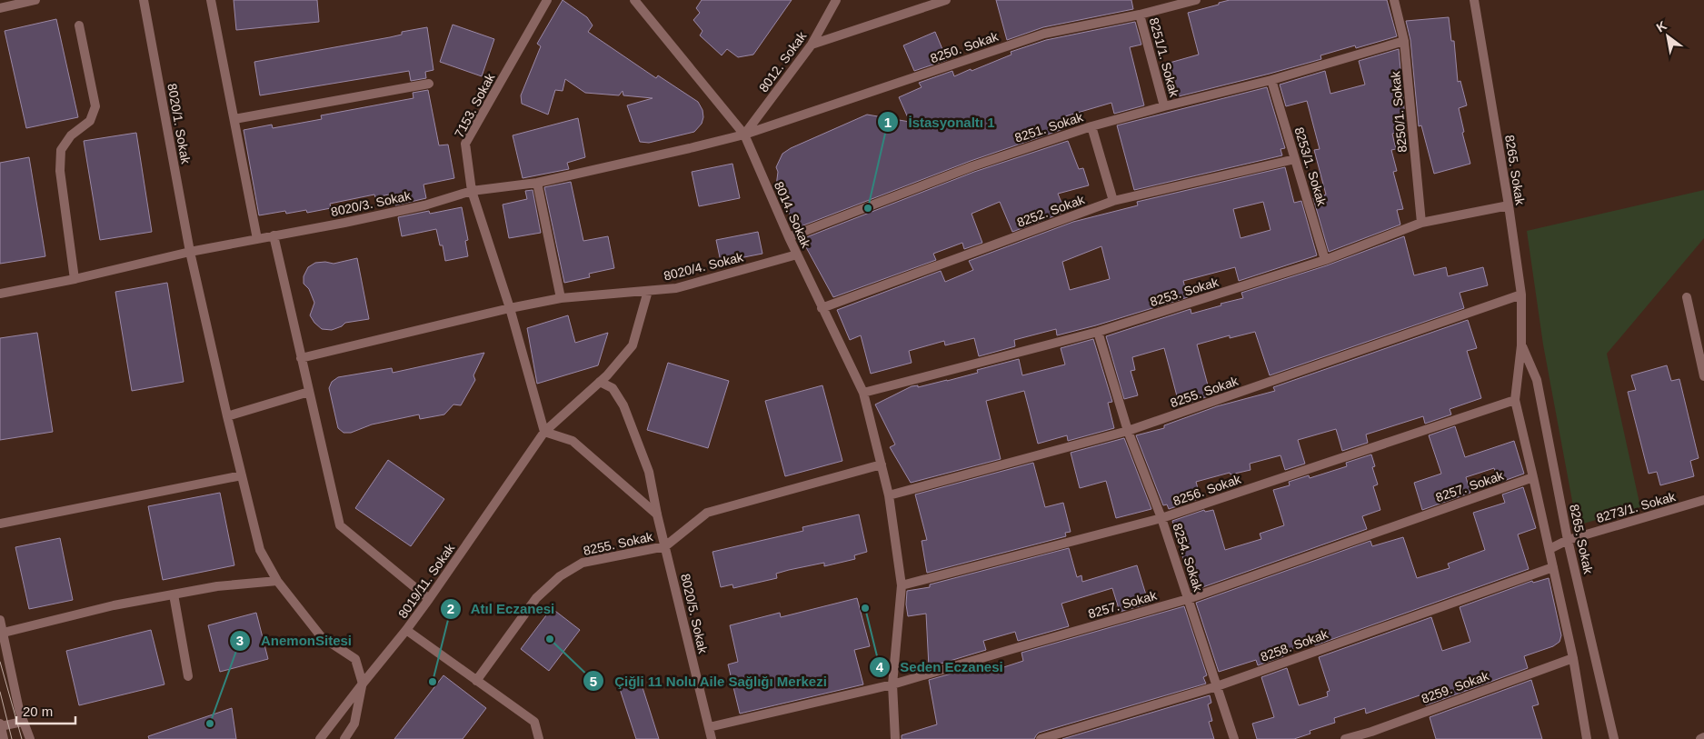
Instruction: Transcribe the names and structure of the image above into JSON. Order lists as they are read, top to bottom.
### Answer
{
  "streets": {
    "street": [
      "8250. Sokak",
      "8251/1. Sokak",
      "8012. Sokak",
      "7153. Sokak",
      "8250/1. Sokak",
      "8020/1. Sokak",
      "8251. Sokak",
      "8253/1. Sokak",
      "8265. Sokak",
      "8020/3. Sokak",
      "8252. Sokak",
      "8014. Sokak",
      "8020/4. Sokak",
      "8253. Sokak",
      "8255. Sokak",
      "8257. Sokak",
      "8256. Sokak",
      "8273/1. Sokak",
      "8254. Sokak",
      "8019/11. Sokak",
      "8020/5. Sokak",
      "8258. Sokak",
      "8259. Sokak"
    ]
  },
  "crossings": [
    ["8250. Sokak", "8251/1. Sokak"],
    ["8250. Sokak", "8012. Sokak"],
    ["8250. Sokak", "8020/3. Sokak"],
    ["8250. Sokak", "8014. Sokak"],
    ["8251/1. Sokak", "8251. Sokak"],
    ["8012. Sokak", "8020/3. Sokak"],
    ["8012. Sokak", "8014. Sokak"],
    ["7153. Sokak", "8020/3. Sokak"],
    ["7153. Sokak", "8020/4. Sokak"],
    ["7153. Sokak", "8019/11. Sokak"],
    ["8250/1. Sokak", "8251. Sokak"],
    ["8250/1. Sokak", "8253. Sokak"],
    ["8020/1. Sokak", "8020/3. Sokak"],
    ["8020/1. Sokak", "8019/11. Sokak"],
    ["8251. Sokak", "8253/1. Sokak"],
    ["8251. Sokak", "8014. Sokak"],
    ["8253/1. Sokak", "8252. Sokak"],
    ["8253/1. Sokak", "8253. Sokak"],
    ["8265. Sokak", "8253. Sokak"],
    ["8265. Sokak", "8255. Sokak"],
    ["8265. Sokak", "8257. Sokak"],
    ["8265. Sokak", "8256. Sokak"],
    ["8265. Sokak", "8273/1. Sokak"],
    ["8265. Sokak", "8258. Sokak"],
    ["8265. Sokak", "8259. Sokak"],
    ["8020/3. Sokak", "8014. Sokak"],
    ["8252. Sokak", "8014. Sokak"],
    ["8014. Sokak", "8020/4. Sokak"],
    ["8014. Sokak", "8253. Sokak"],
    ["8014. Sokak", "8255. Sokak"],
    ["8014. Sokak", "8257. Sokak"],
    ["8014. Sokak", "8256. Sokak"],
    ["8020/4. Sokak", "8019/11. Sokak"],
    ["8253. Sokak", "8254. Sokak"],
    ["8255. Sokak", "8254. Sokak"],
    ["8255. Sokak", "8020/5. Sokak"],
    ["8257. Sokak", "8254. Sokak"],
    ["8257. Sokak", "8020/5. Sokak"],
    ["8256. Sokak", "8254. Sokak"],
    ["8254. Sokak", "8258. Sokak"],
    ["8019/11. Sokak", "8020/5. Sokak"]
  ],
  "places": [
    "İstasyonaltı 1",
    "Seden Eczanesi",
    "Çiğli 11 Nolu Aile Sağlığı Merkezi",
    "Atıl Eczanesi",
    "AnemonSitesi"
  ],
  "scale_bar": "20 m",
  "north": "top left"
}
